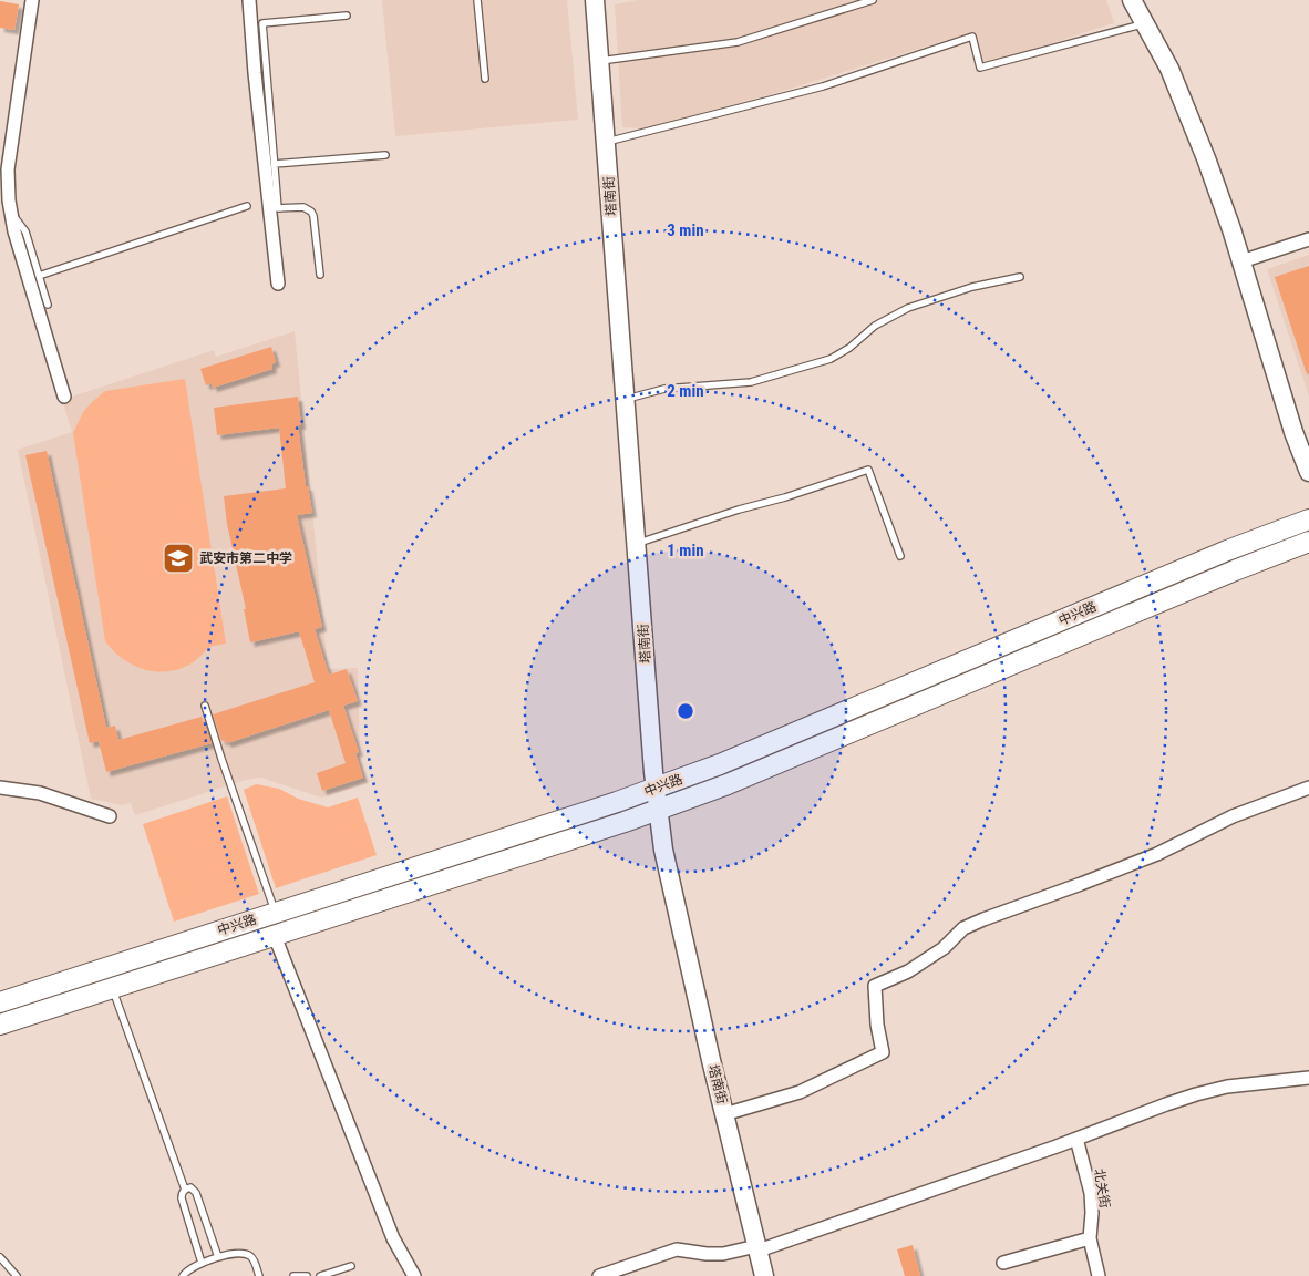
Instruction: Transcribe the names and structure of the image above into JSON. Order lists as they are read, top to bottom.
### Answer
{
  "streets": {
    "main road": ["中兴路"],
    "street": ["塔南街", "北关街"]
  },
  "crossings": [
    ["塔南街", "中兴路"]
  ],
  "places": {
    "school or university": ["武安市第二中学"]
  },
  "rings": ["3 min", "2 min", "1 min"]
}
